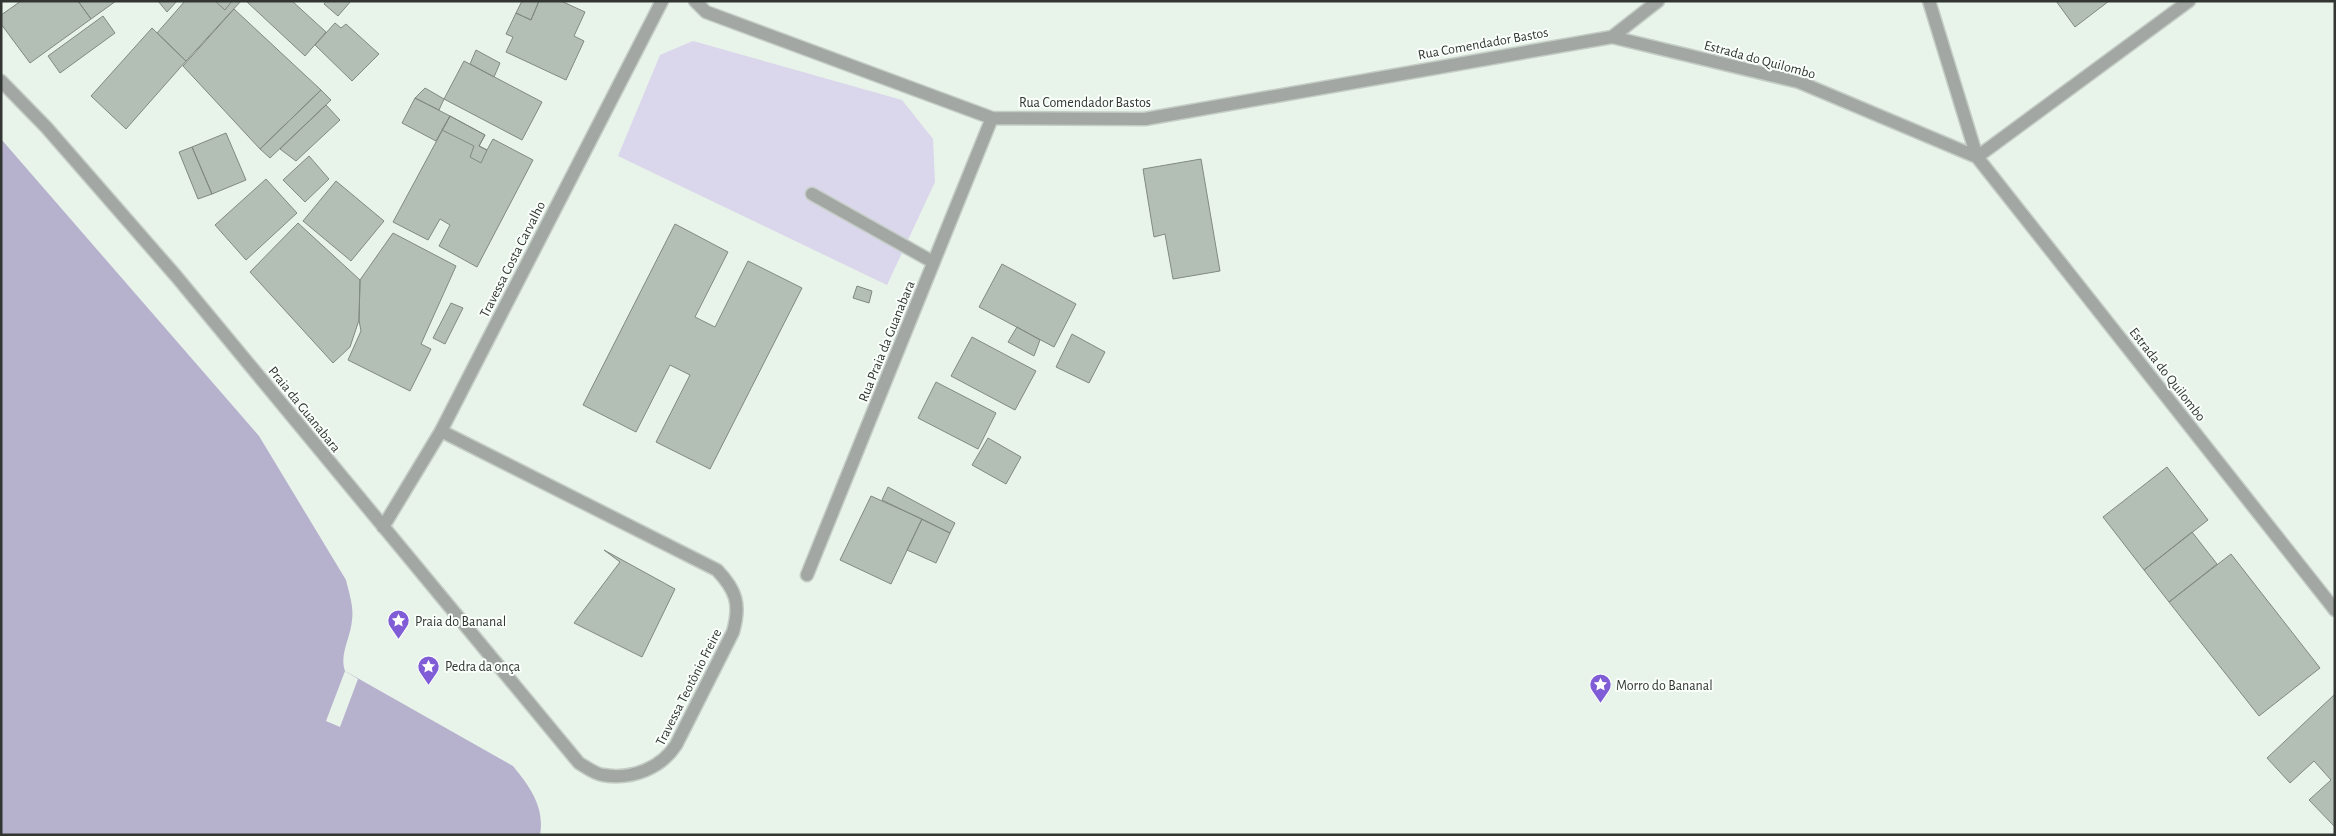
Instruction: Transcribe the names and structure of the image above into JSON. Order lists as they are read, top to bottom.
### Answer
{
  "streets": {
    "street": [
      "Rua Comendador Bastos",
      "Estrada do Quilombo",
      "Travessa Costa Carvalho",
      "Rua Praia da Guanabara",
      "Praia da Guanabara",
      "Travessa Teotônio Freire"
    ]
  },
  "crossings": [
    ["Rua Comendador Bastos", "Estrada do Quilombo"],
    ["Rua Comendador Bastos", "Rua Praia da Guanabara"],
    ["Travessa Costa Carvalho", "Praia da Guanabara"],
    ["Travessa Costa Carvalho", "Travessa Teotônio Freire"],
    ["Praia da Guanabara", "Travessa Teotônio Freire"]
  ],
  "places": {
    "place": ["Praia do Bananal", "Pedra da onça", "Morro do Bananal"]
  }
}
